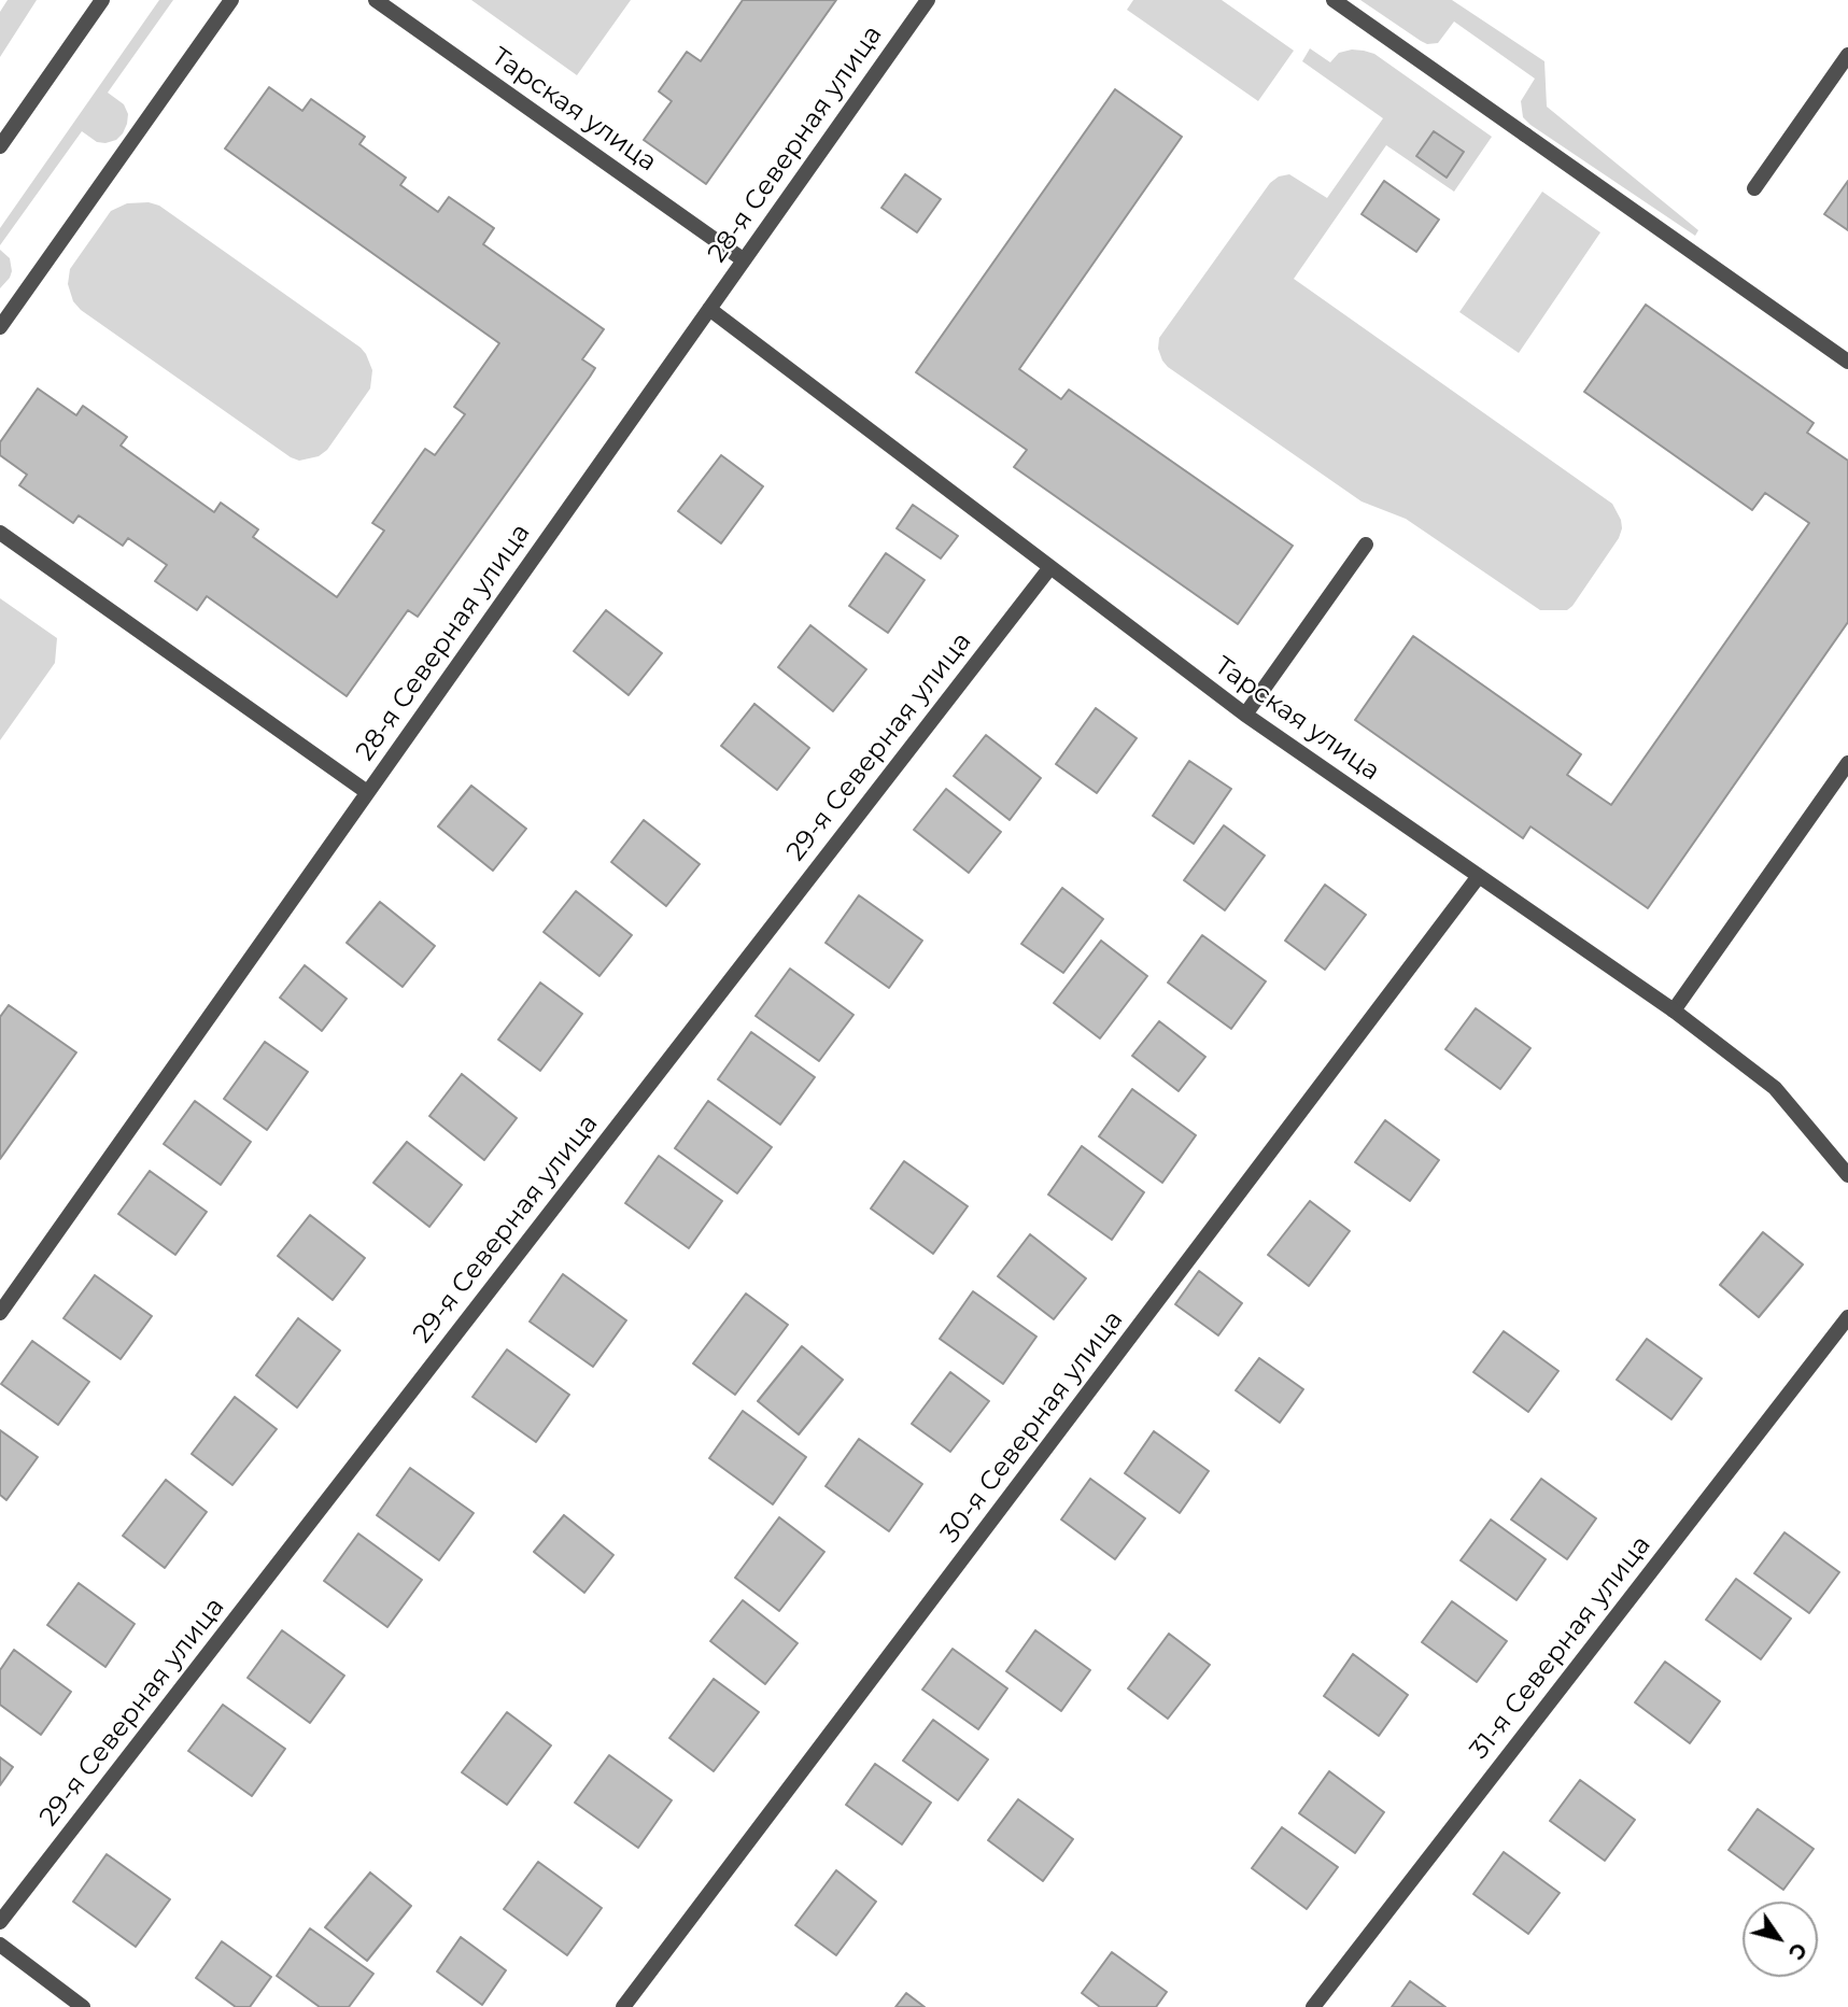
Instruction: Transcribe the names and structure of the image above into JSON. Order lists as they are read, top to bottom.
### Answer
{
  "streets": {
    "street": [
      "Тарская улица",
      "28-я Северная улица",
      "29-я Северная улица",
      "30-я Северная улица",
      "31-я Северная улица"
    ]
  },
  "crossings": [
    ["Тарская улица", "28-я Северная улица"],
    ["Тарская улица", "29-я Северная улица"],
    ["Тарская улица", "30-я Северная улица"]
  ],
  "north": "bottom right"
}
